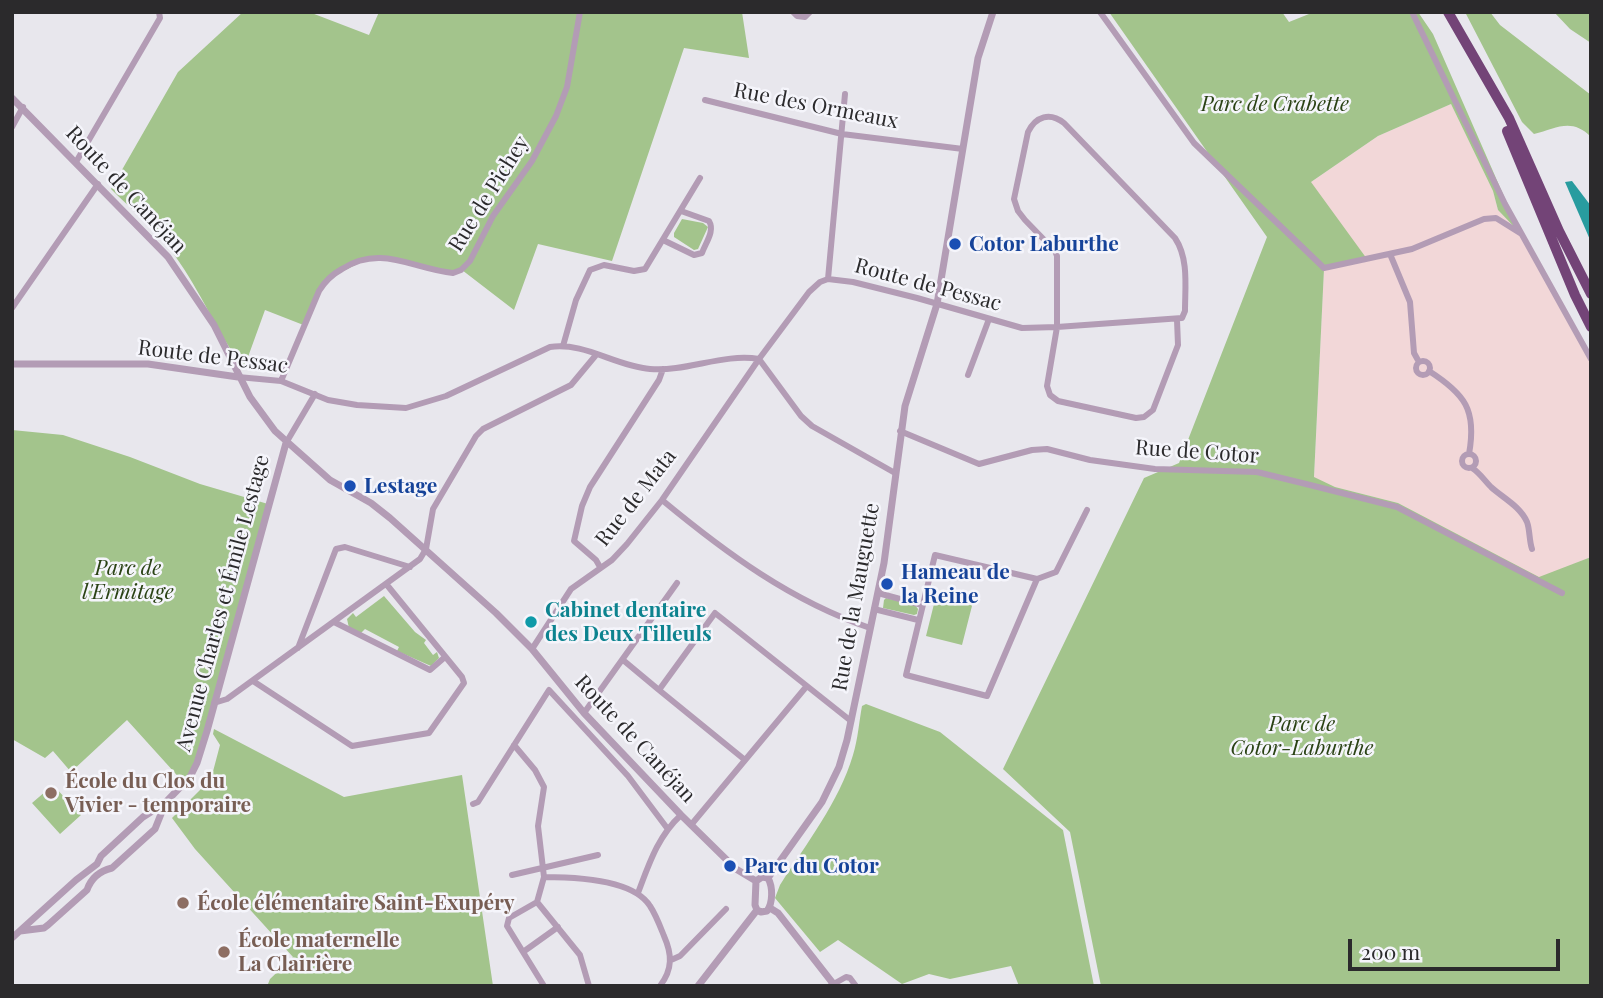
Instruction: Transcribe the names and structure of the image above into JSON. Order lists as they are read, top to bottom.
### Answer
{
  "streets": {
    "street": [
      "Rue des Ormeaux",
      "Route de Canéjan",
      "Rue de Pichey",
      "Route de Pessac",
      "Rue de Cotor",
      "Rue de Mata",
      "Rue de la Mauguette",
      "Avenue Charles et Émile Lestage"
    ]
  },
  "crossings": [
    ["Rue des Ormeaux", "Rue de la Mauguette"],
    ["Route de Canéjan", "Route de Pessac"],
    ["Route de Canéjan", "Rue de Mata"],
    ["Route de Canéjan", "Avenue Charles et Émile Lestage"],
    ["Rue de Pichey", "Route de Pessac"],
    ["Route de Pessac", "Rue de Mata"],
    ["Route de Pessac", "Rue de la Mauguette"],
    ["Rue de Cotor", "Rue de la Mauguette"]
  ],
  "parks": ["Parc de Crabette", "Parc de l'Ermitage", "Parc de Cotor-Laburthe"],
  "places": [
    "Cotor Laburthe",
    "Lestage",
    "Hameau de la Reine",
    "Cabinet dentaire des Deux Tilleuls",
    "École du Clos du Vivier - temporaire",
    "Parc du Cotor",
    "École élémentaire Saint-Exupéry",
    "École maternelle La Clairière"
  ],
  "scale_bar": "200 m"
}
